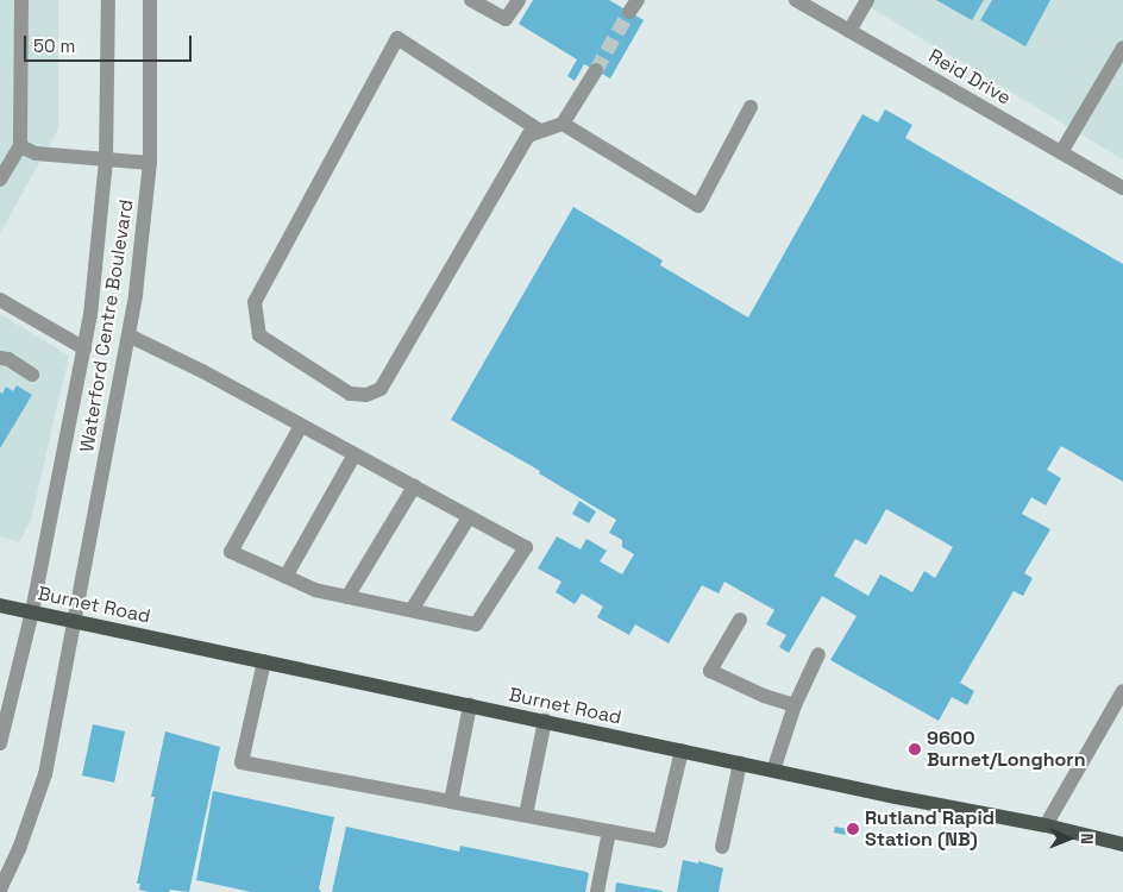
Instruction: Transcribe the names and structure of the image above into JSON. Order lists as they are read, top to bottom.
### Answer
{
  "streets": {
    "main road": ["Burnet Road"],
    "street": ["Reid Drive", "Waterford Centre Boulevard"]
  },
  "crossings": [
    ["Waterford Centre Boulevard", "Burnet Road"]
  ],
  "places": ["9600 Burnet/Longhorn", "Rutland Rapid Station (NB)"],
  "scale_bar": "50 m",
  "north": "right"
}
